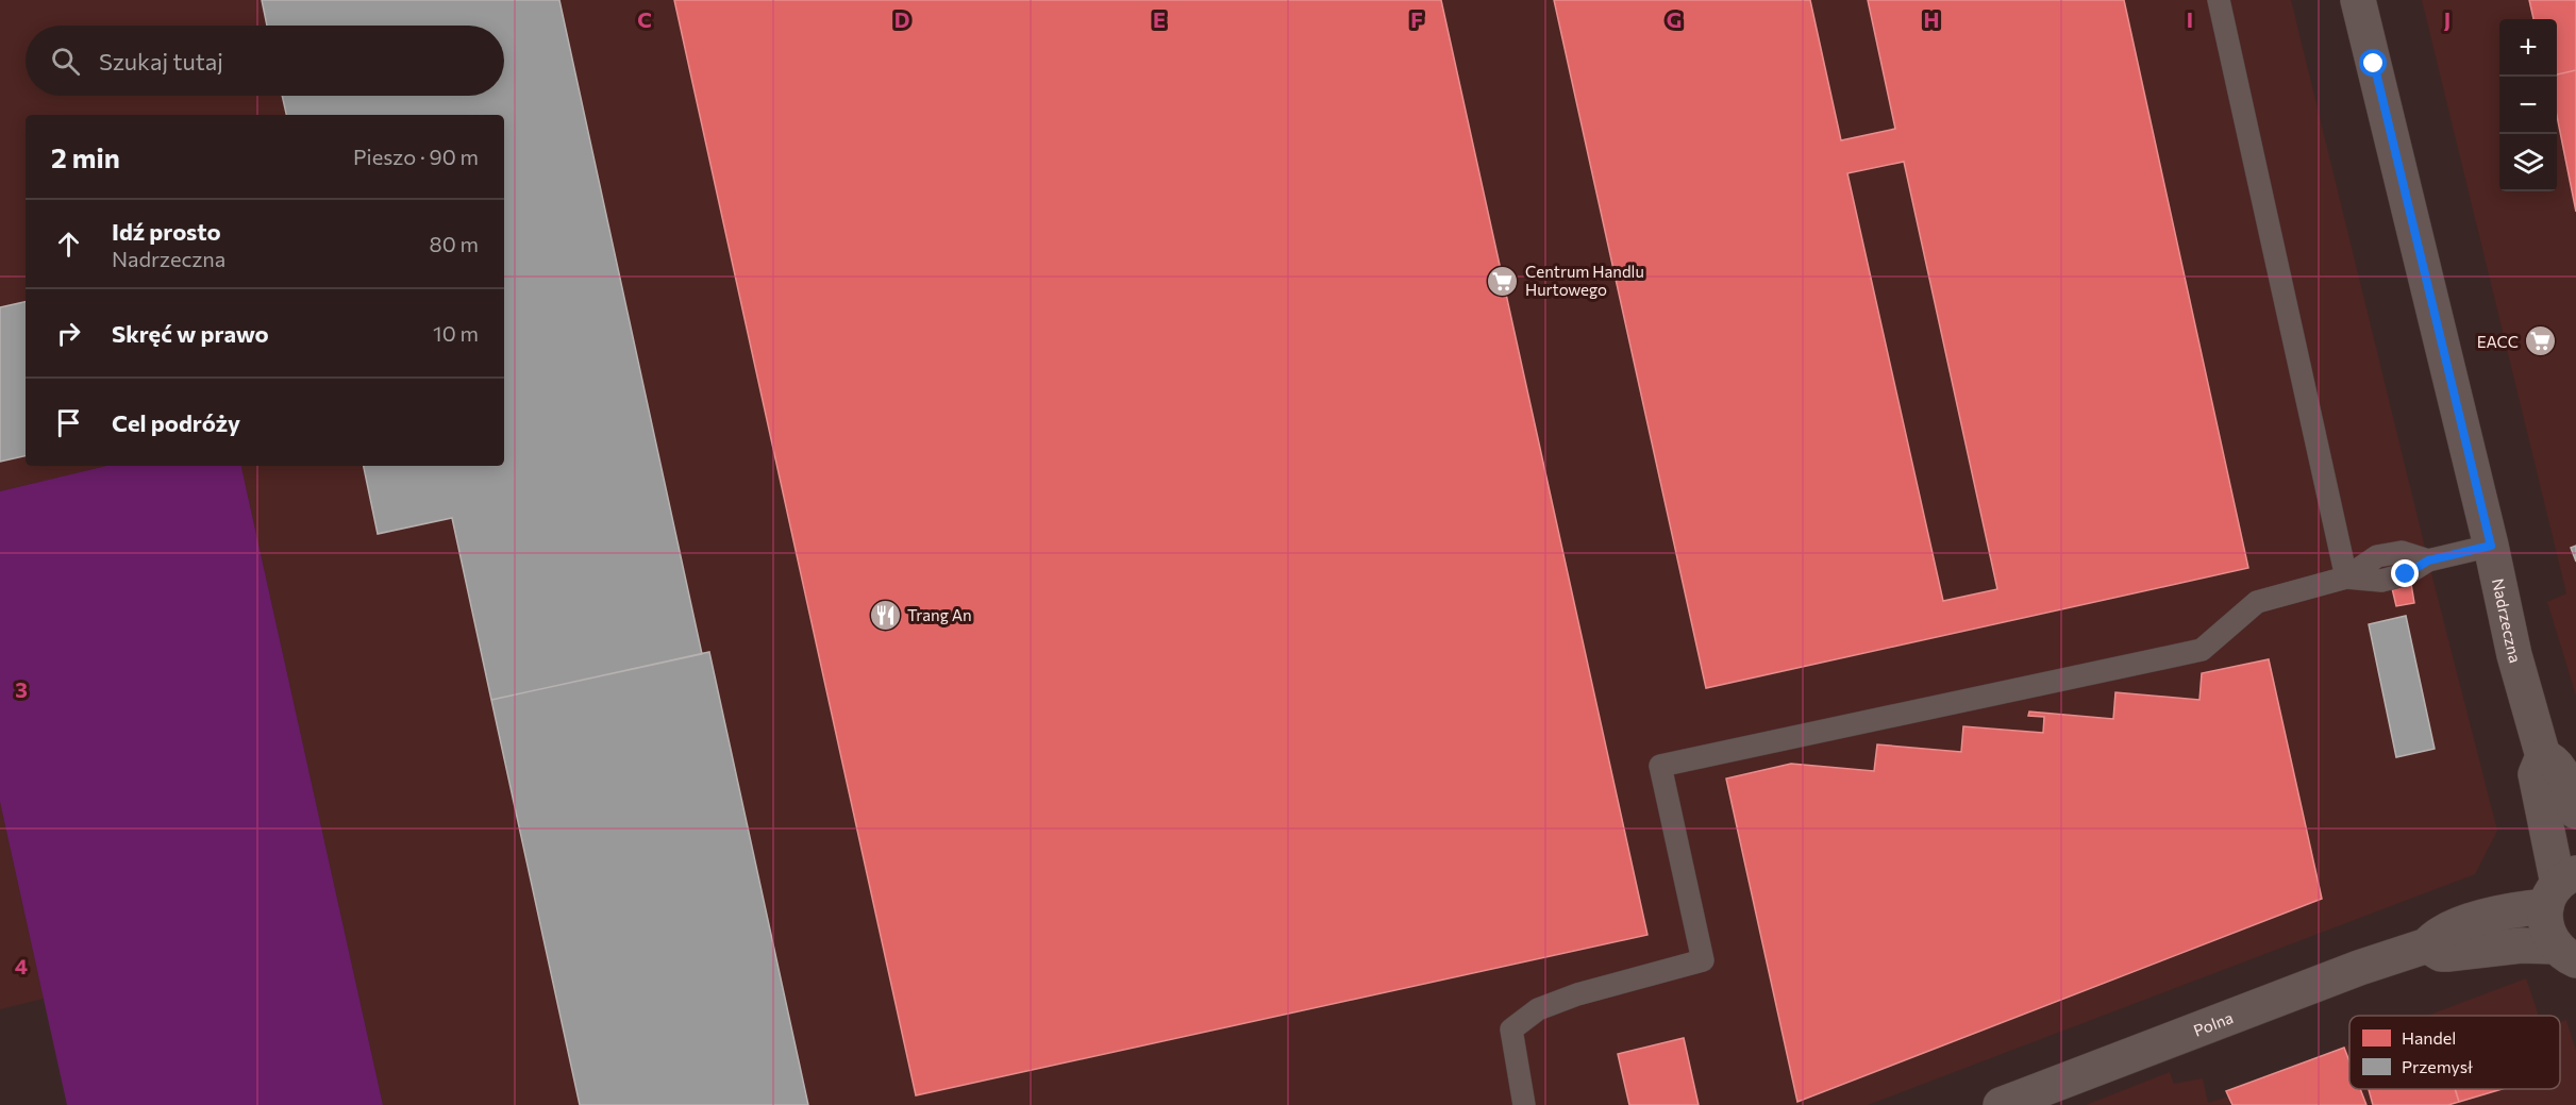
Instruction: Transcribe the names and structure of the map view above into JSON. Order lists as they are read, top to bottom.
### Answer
{
  "streets": {
    "street": ["Nadrzeczna", "Polna"]
  },
  "crossings": [
    ["Nadrzeczna", "Polna"]
  ],
  "places": {
    "supermarket": ["Centrum Handlu Hurtowego", "EACC"],
    "restaurant": ["Trang An"]
  },
  "legend": ["Handel", "Przemysł"],
  "page": {
    "map_buttons": ["+", "−"],
    "search": "Szukaj tutaj",
    "heading": ["2 min", "Pieszo · 90 m"],
    "list": [
      ["Idź prosto", "Nadrzeczna", "80 m"],
      ["Skręć w prawo", "10 m"],
      "Cel podróży"
    ]
  },
  "grid": {
    "columns": [
      "C",
      "D",
      "E",
      "F",
      "G",
      "H",
      "I",
      "J"
    ],
    "rows": ["3", "4"]
  }
}
